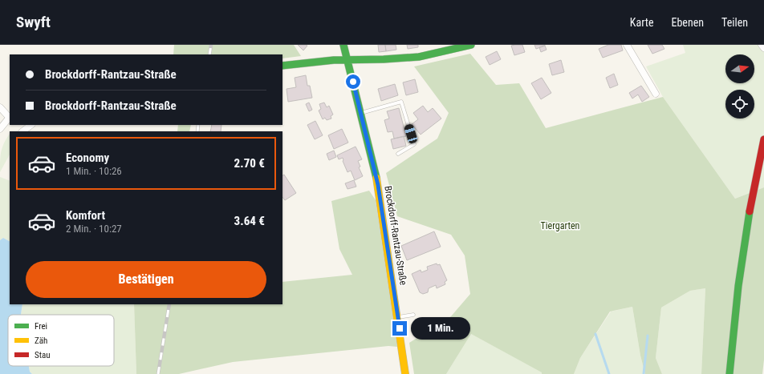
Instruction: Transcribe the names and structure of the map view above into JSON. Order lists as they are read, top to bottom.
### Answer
{
  "streets": {
    "main road": ["Brockdorff-Rantzau-Straße"]
  },
  "parks": ["Tiergarten"],
  "legend": ["Frei", "Zäh", "Stau"],
  "north": "right",
  "page": {
    "header": "Swyft",
    "nav": ["Karte", "Ebenen", "Teilen"],
    "banner": ["Brockdorff-Rantzau-Straße", "Brockdorff-Rantzau-Straße"],
    "list": [
      {
        "name": "Economy",
        "note": "1 Min. · 10:26",
        "value": "2.70 €"
      },
      {
        "name": "Komfort",
        "note": "2 Min. · 10:27",
        "value": "3.64 €"
      }
    ],
    "buttons": "Bestätigen",
    "bubble": "1 Min."
  }
}
